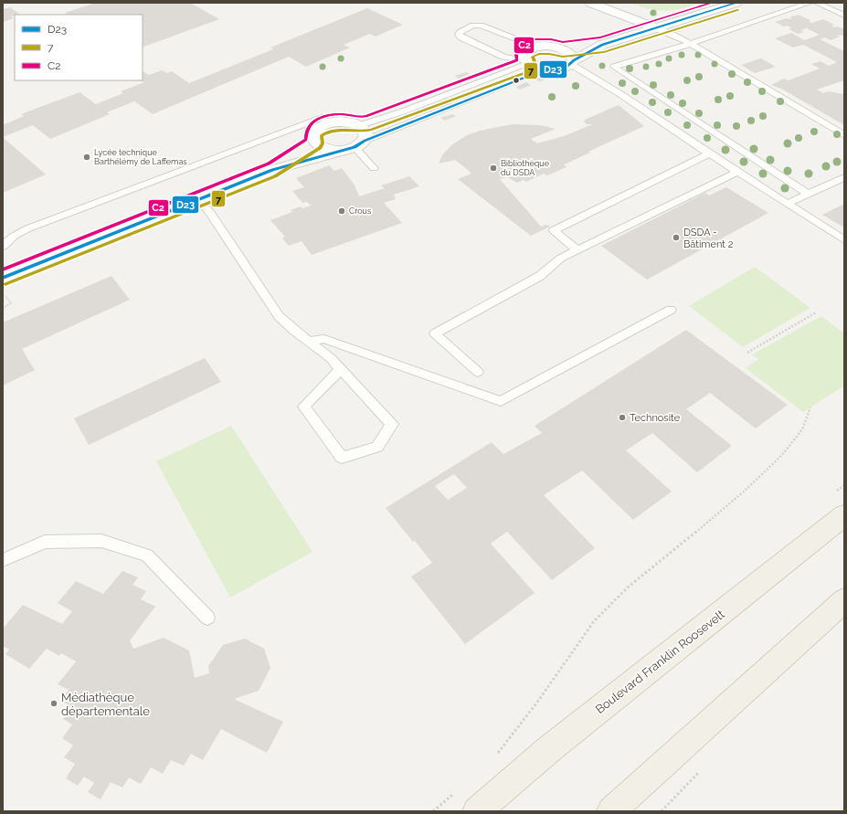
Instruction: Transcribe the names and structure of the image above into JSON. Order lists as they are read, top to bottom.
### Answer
{
  "streets": {
    "main road": ["Boulevard Franklin Roosevelt"]
  },
  "places": [
    "Lycée technique Barthélémy de Laffemas",
    "Bibliothèque du DSDA",
    "Crous",
    "DSDA - Bâtiment 2",
    "Technosite",
    "Médiathèque départementale"
  ],
  "lines": ["transit line D23", "transit line C2", "transit line 7"],
  "legend": ["D23", "7", "C2"]
}
